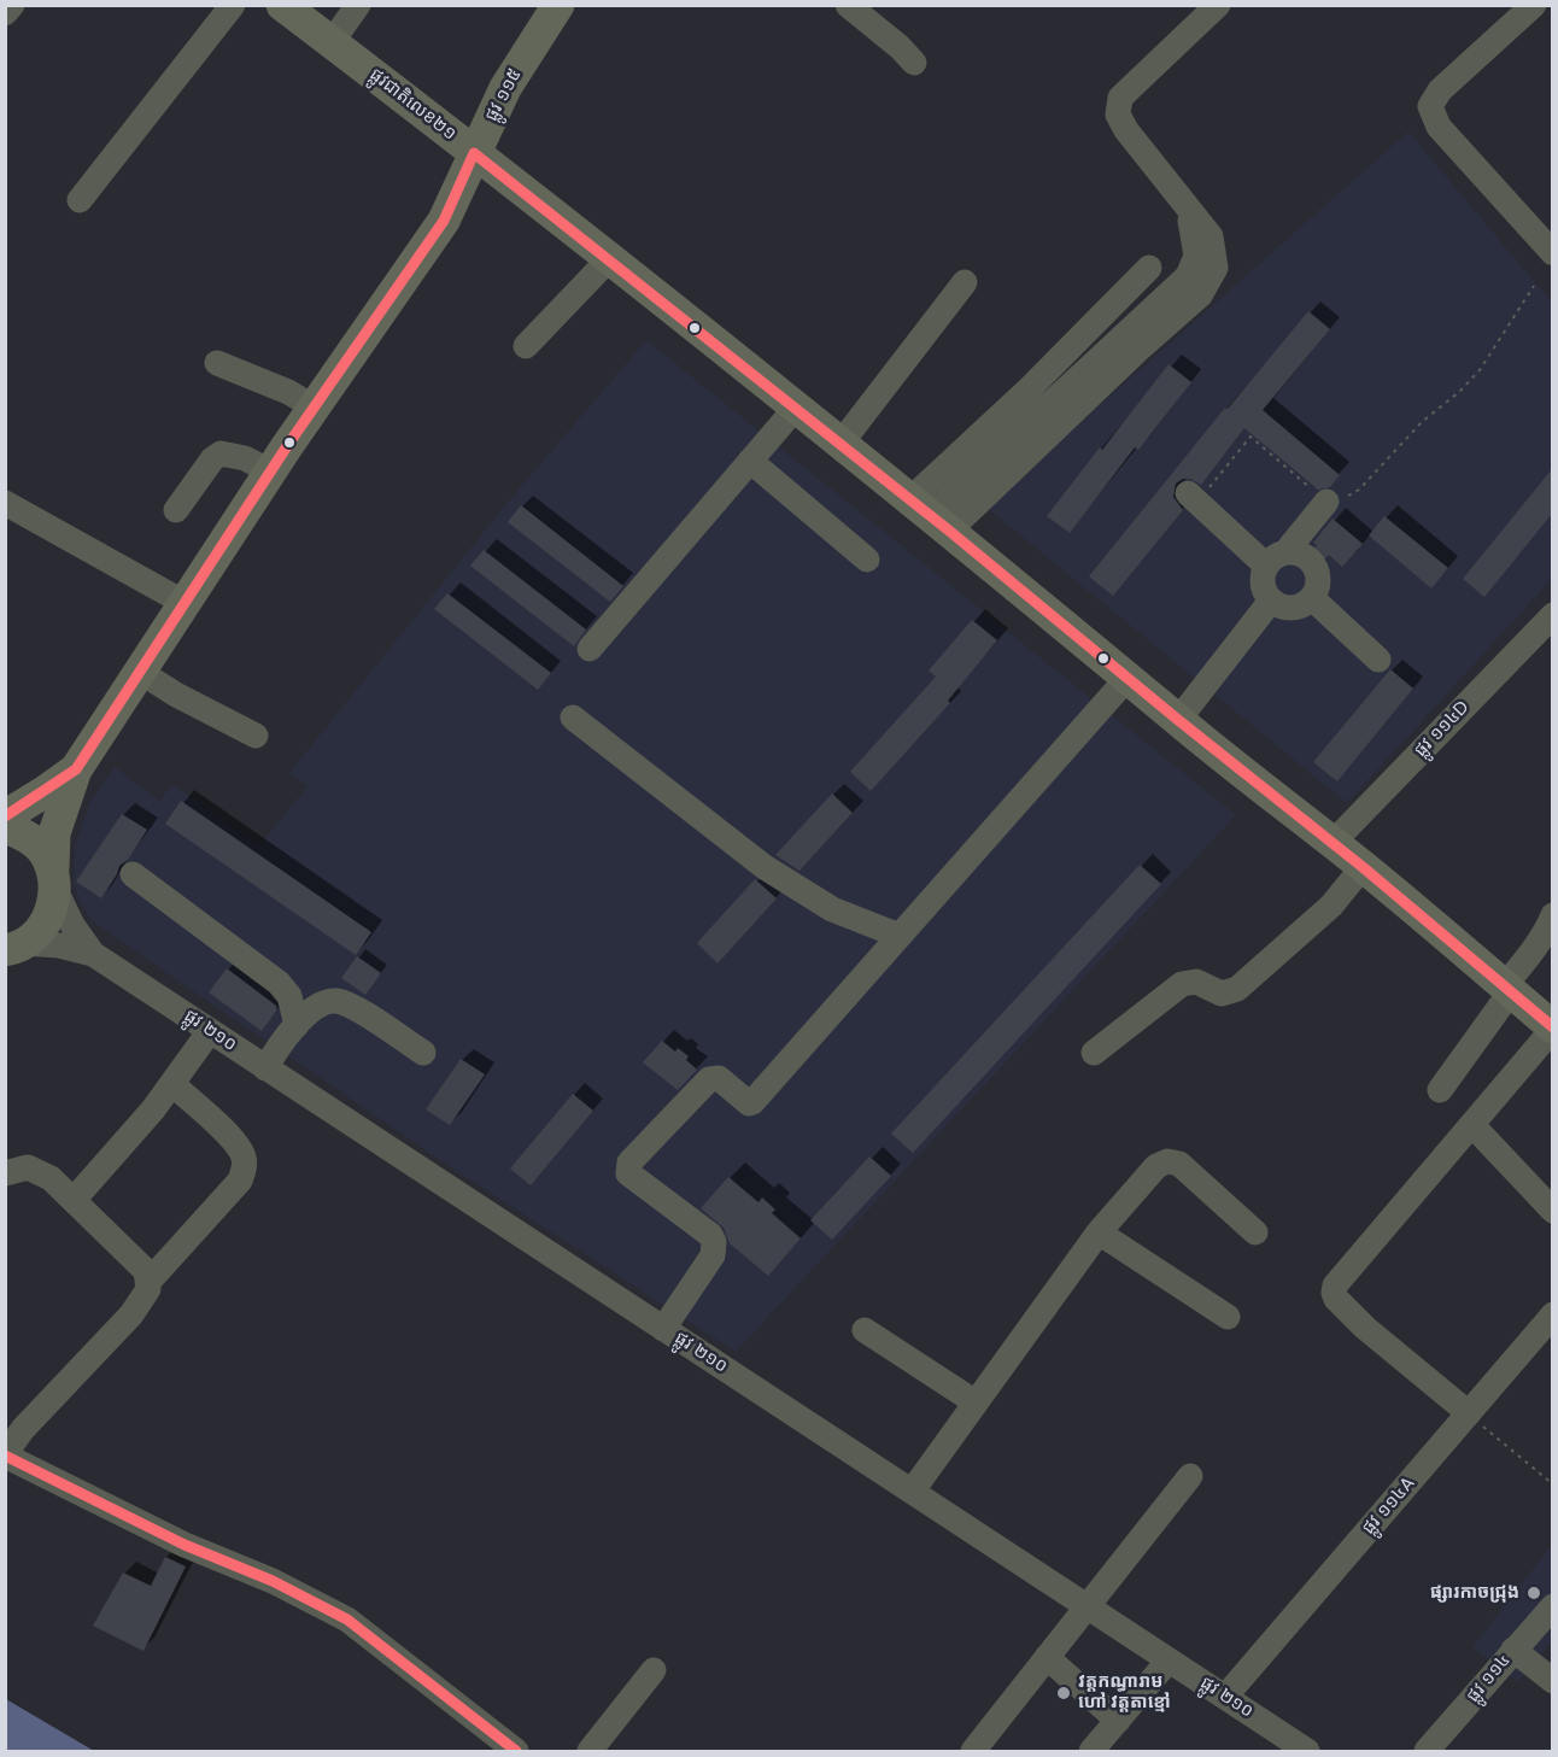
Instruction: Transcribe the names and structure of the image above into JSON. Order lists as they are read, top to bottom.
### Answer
{
  "streets": {
    "main road": ["ផ្លូវ ១១៥", "ផ្លូវជាតិលេខ២១"],
    "street": [
      "ផ្លូវ ១១៤D",
      "ផ្លូវ ២១០",
      "ផ្លូវ ១១៤A",
      "ផ្លូវ ១១៤"
    ]
  },
  "crossings": [
    ["ផ្លូវ ១១៥", "ផ្លូវជាតិលេខ២១"],
    ["ផ្លូវ ១១៥", "ផ្លូវ ២១០"],
    ["ផ្លូវជាតិលេខ២១", "ផ្លូវ ១១៤D"],
    ["ផ្លូវ ២១០", "ផ្លូវ ១១៤A"]
  ],
  "places": ["ផ្សារកាចជ្រុង", "វត្តកណ្ធារាម ហៅ វត្តតាខ្មៅ"]
}
